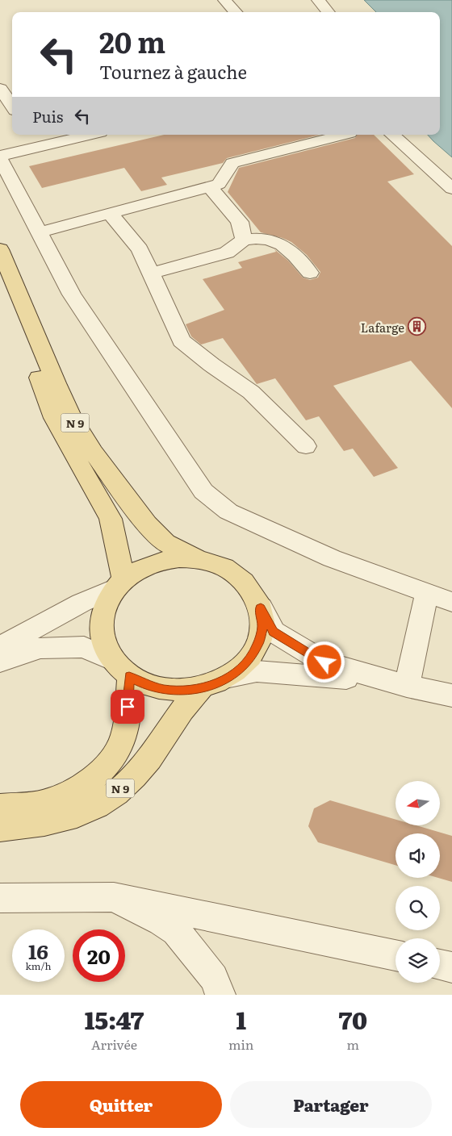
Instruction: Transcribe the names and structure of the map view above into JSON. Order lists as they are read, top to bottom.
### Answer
{
  "streets": {
    "main road": ["N 9"]
  },
  "places": {
    "building": ["Lafarge"]
  },
  "north": "left",
  "page": {
    "turn": ["20 m", "Tournez à gauche"],
    "then": "Puis",
    "speed": "16 km/h",
    "limit": "20",
    "eta": [
      "15:47",
      "Arrivée",
      "1",
      "min",
      "70",
      "m"
    ],
    "buttons": ["Quitter", "Partager"]
  }
}
